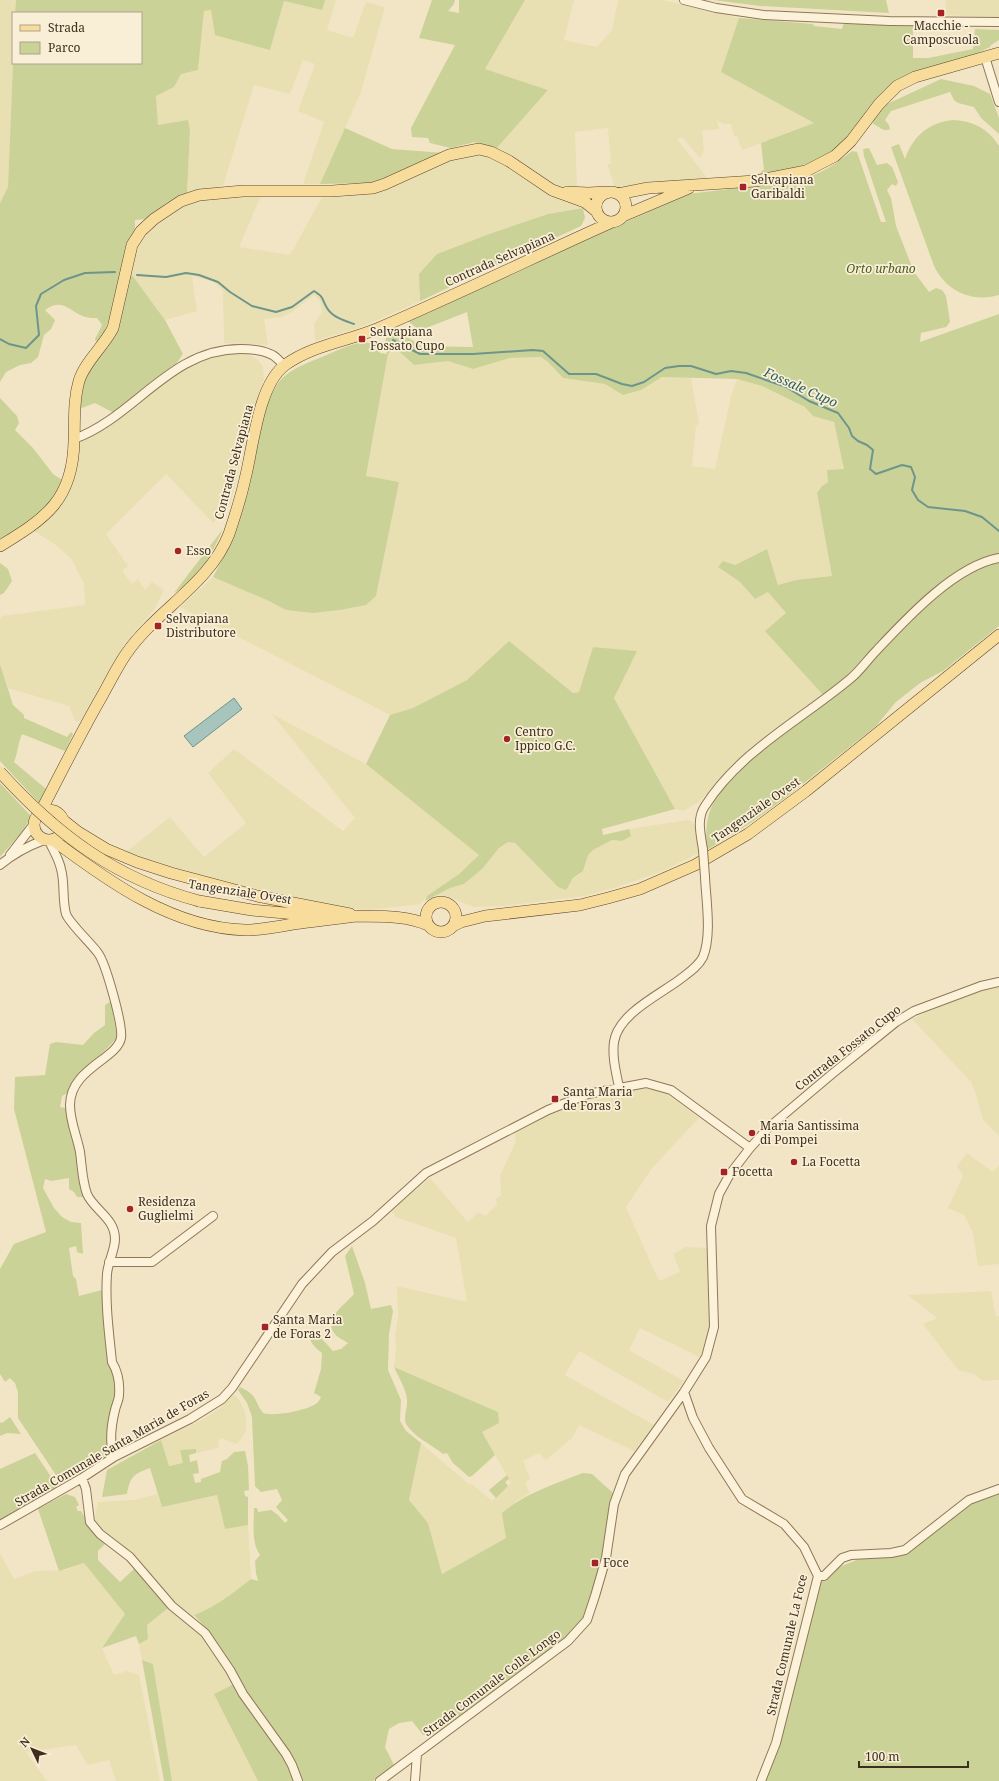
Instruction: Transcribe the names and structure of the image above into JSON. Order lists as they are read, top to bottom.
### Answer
{
  "streets": {
    "main road": ["Contrada Selvapiana", "Tangenziale Ovest"],
    "street": [
      "Contrada Fossato Cupo",
      "Strada Comunale Santa Maria de Foras",
      "Strada Comunale La Foce",
      "Strada Comunale Colle Longo"
    ]
  },
  "crossings": [
    ["Contrada Fossato Cupo", "Strada Comunale Santa Maria de Foras"],
    ["Contrada Fossato Cupo", "Strada Comunale Colle Longo"],
    ["Strada Comunale Santa Maria de Foras", "Strada Comunale Colle Longo"],
    ["Strada Comunale La Foce", "Strada Comunale Colle Longo"]
  ],
  "water": ["Fossale Cupo"],
  "parks": ["Orto urbano"],
  "places": {
    "transit": [
      "Macchie - Camposcuola",
      "Selvapiana Garibaldi",
      "Selvapiana Fossato Cupo",
      "Selvapiana Distributore",
      "Santa Maria de Foras 3",
      "Focetta",
      "Santa Maria de Foras 2",
      "Foce"
    ],
    "other": [
      "Esso",
      "Centro Ippico G.C.",
      "Maria Santissima di Pompei",
      "La Focetta",
      "Residenza Guglielmi"
    ]
  },
  "legend": ["Strada", "Parco"],
  "scale_bar": "100 m",
  "north": "top left"
}
